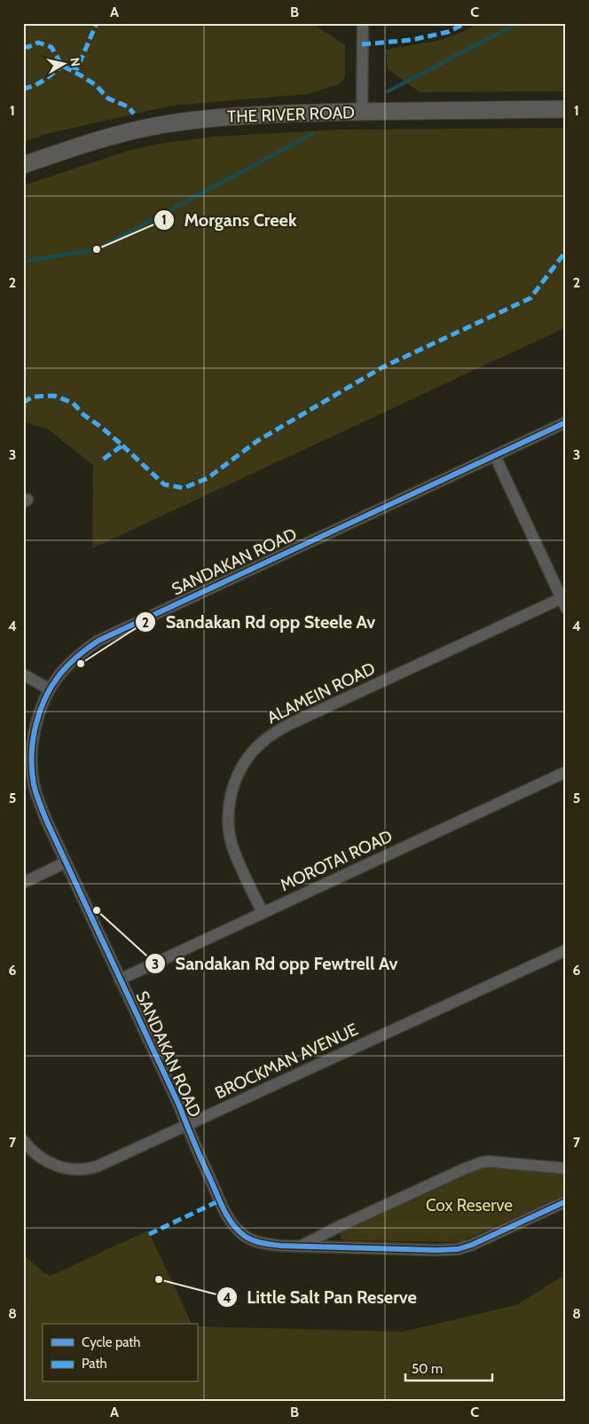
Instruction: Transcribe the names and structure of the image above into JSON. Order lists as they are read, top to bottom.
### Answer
{
  "streets": {
    "main road": ["THE RIVER ROAD"],
    "street": [
      "SANDAKAN ROAD",
      "ALAMEIN ROAD",
      "MOROTAI ROAD",
      "BROCKMAN AVENUE"
    ]
  },
  "crossings": [
    ["SANDAKAN ROAD", "MOROTAI ROAD"],
    ["SANDAKAN ROAD", "BROCKMAN AVENUE"],
    ["ALAMEIN ROAD", "MOROTAI ROAD"]
  ],
  "parks": ["Cox Reserve"],
  "places": [
    "Morgans Creek",
    "Sandakan Rd opp Steele Av",
    "Sandakan Rd opp Fewtrell Av",
    "Little Salt Pan Reserve"
  ],
  "legend": ["Cycle path", "Path"],
  "scale_bar": "50 m",
  "north": "right",
  "grid": {
    "columns": ["A", "B", "C"],
    "rows": [
      "1",
      "2",
      "3",
      "4",
      "5",
      "6",
      "7",
      "8"
    ]
  }
}
